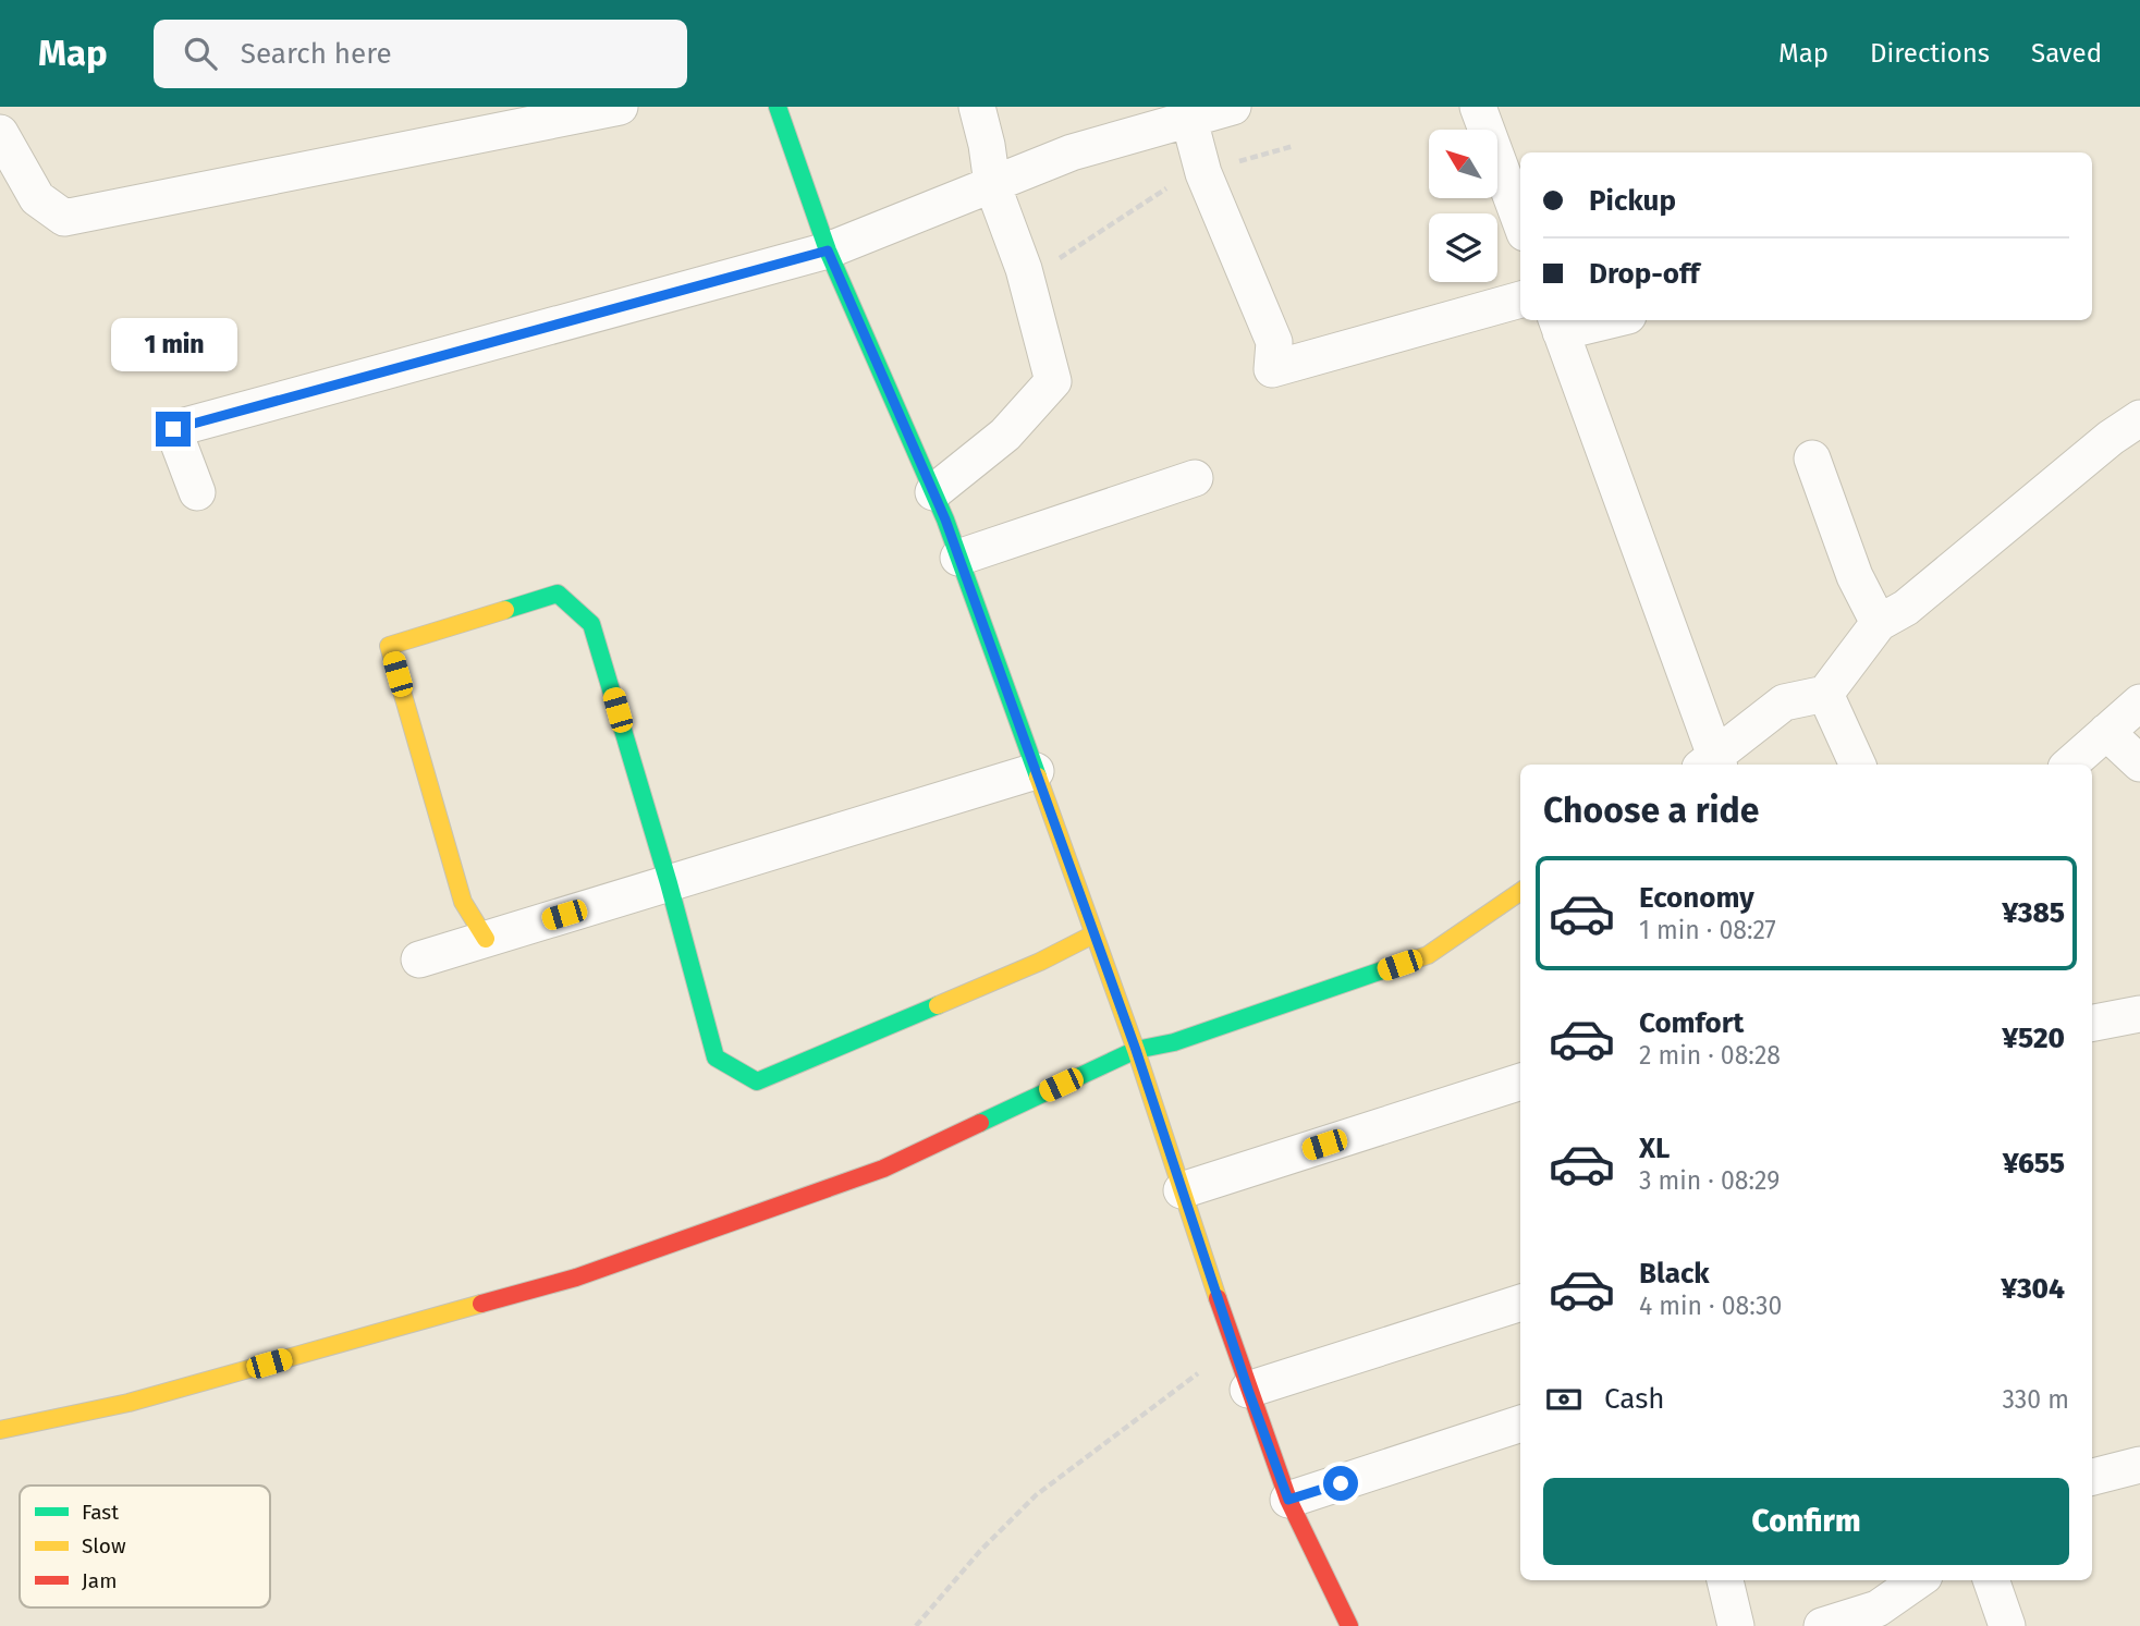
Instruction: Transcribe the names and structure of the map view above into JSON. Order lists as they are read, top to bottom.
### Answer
{
  "legend": ["Fast", "Slow", "Jam"],
  "north": "top left",
  "page": {
    "header": "Map",
    "search": "Search here",
    "nav": ["Map", "Directions", "Saved"],
    "banner": ["Pickup", "Drop-off"],
    "bubble": "1 min",
    "heading": "Choose a ride",
    "list": [
      {
        "name": "Economy",
        "note": "1 min · 08:27",
        "value": "¥385"
      },
      {
        "name": "Comfort",
        "note": "2 min · 08:28",
        "value": "¥520"
      },
      {
        "name": "XL",
        "note": "3 min · 08:29",
        "value": "¥655"
      },
      {
        "name": "Black",
        "note": "4 min · 08:30",
        "value": "¥304"
      }
    ],
    "pay": ["Cash", "330 m"],
    "buttons": "Confirm"
  }
}
